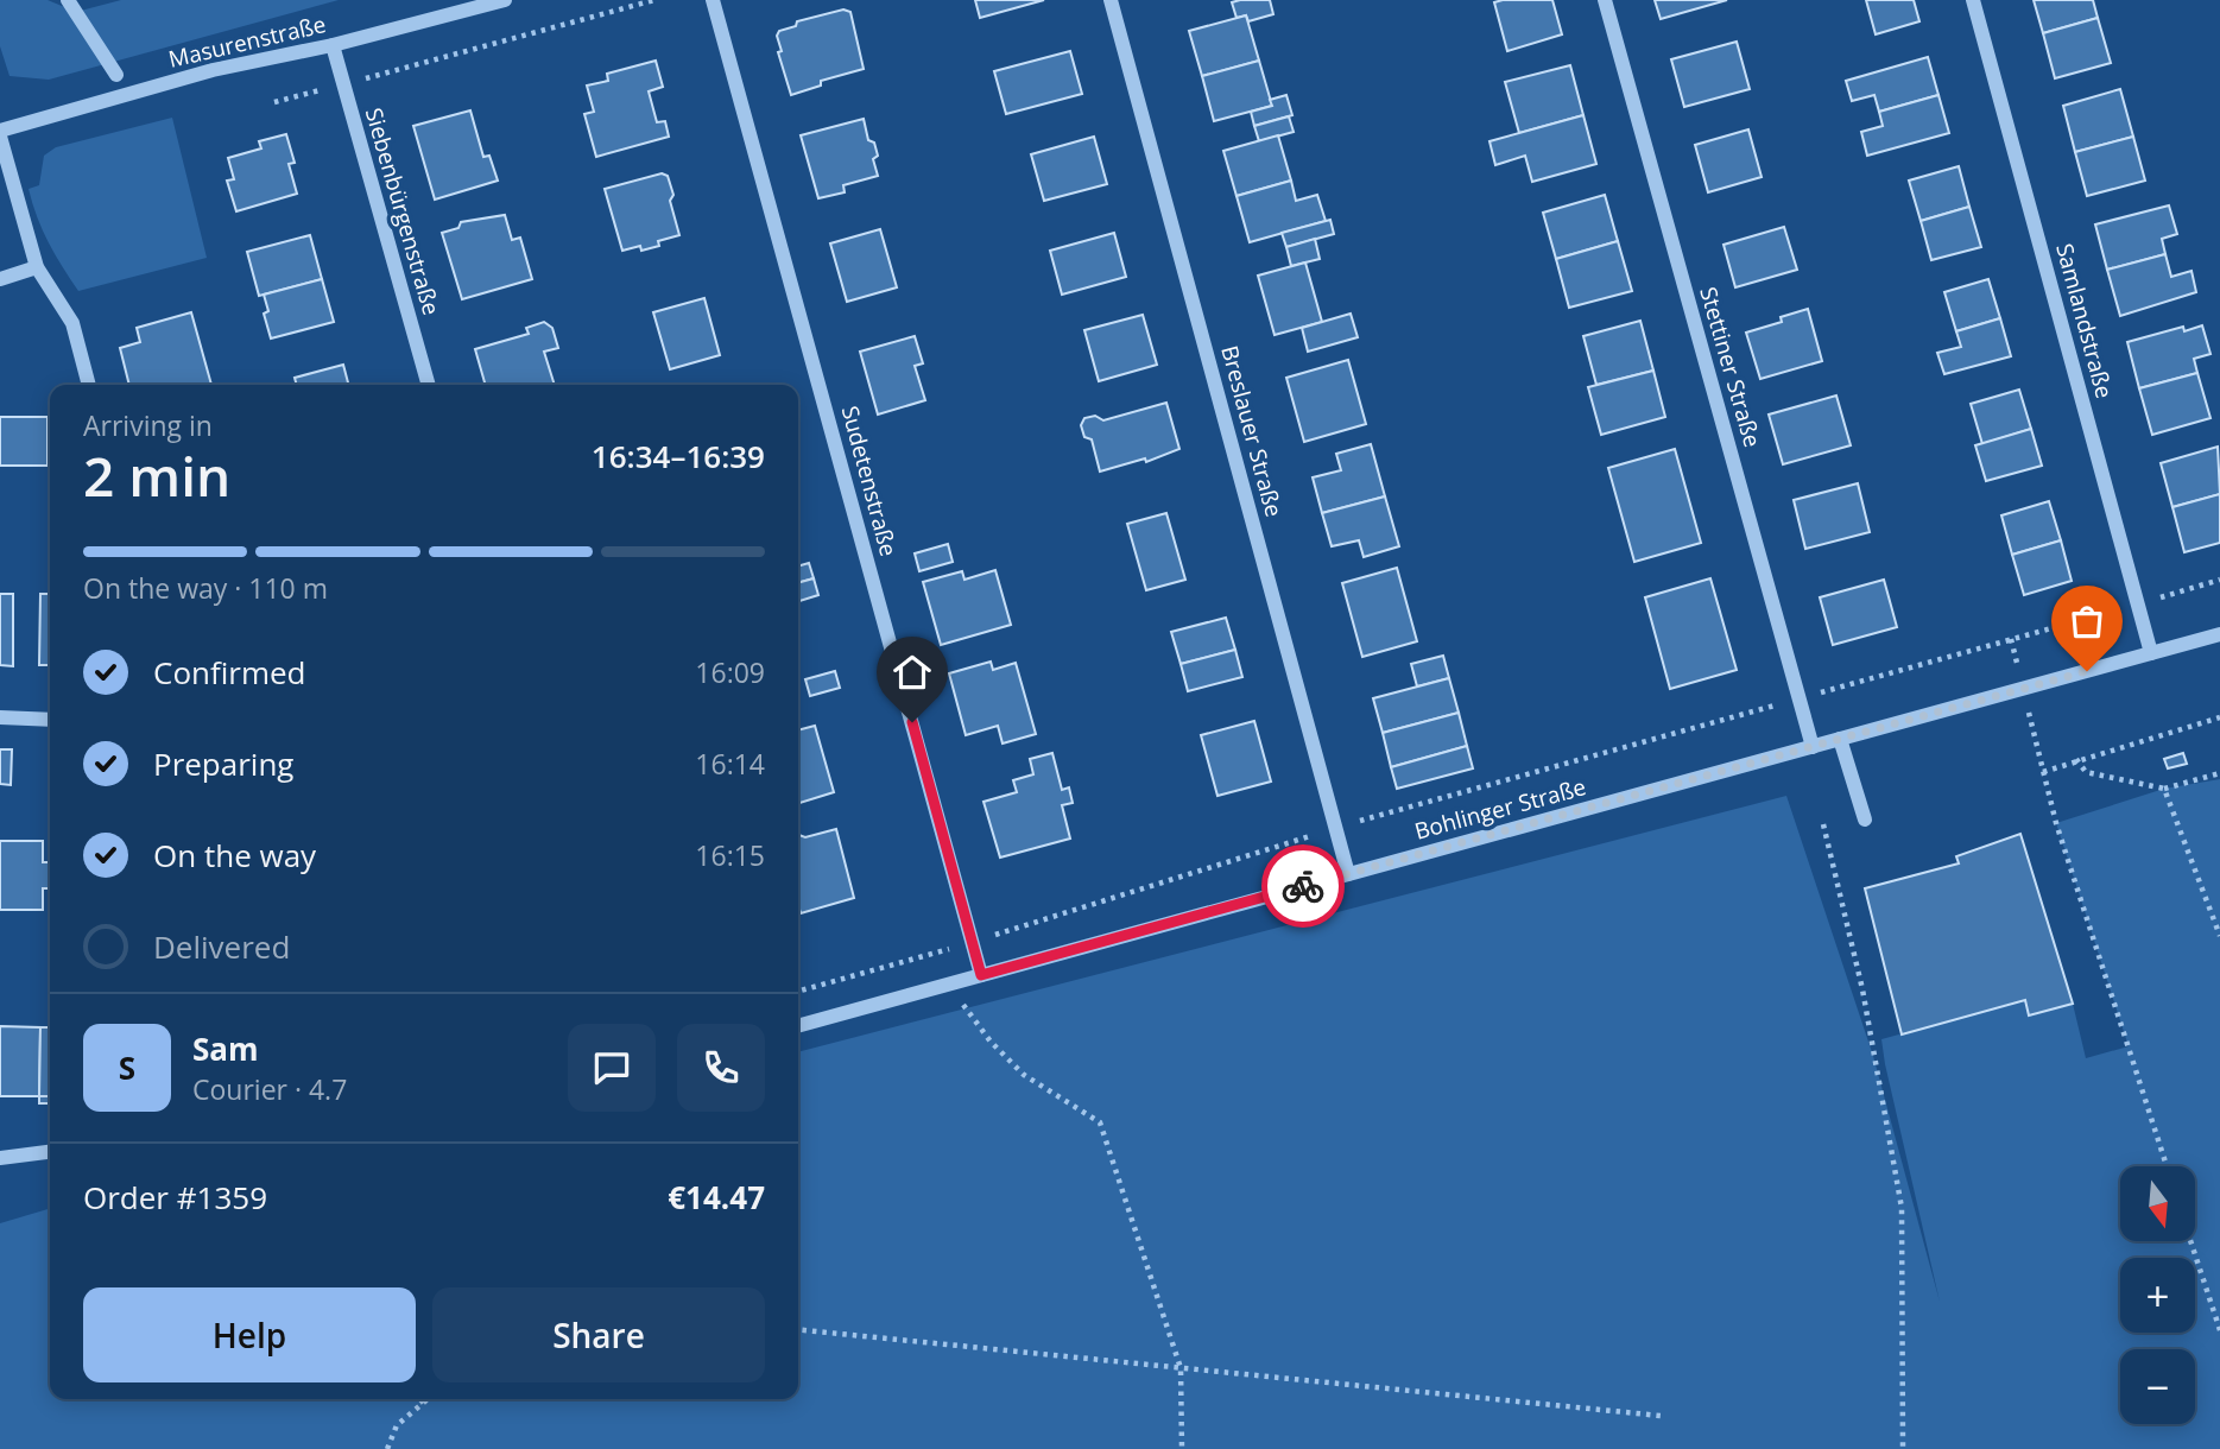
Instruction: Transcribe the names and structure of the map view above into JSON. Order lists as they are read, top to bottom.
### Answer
{
  "streets": {
    "street": [
      "Masurenstraße",
      "Siebenbürgenstraße",
      "Samlandstraße",
      "Stettiner Straße",
      "Breslauer Straße",
      "Sudetenstraße",
      "Bohlinger Straße"
    ]
  },
  "crossings": [
    ["Masurenstraße", "Siebenbürgenstraße"],
    ["Samlandstraße", "Bohlinger Straße"],
    ["Stettiner Straße", "Bohlinger Straße"],
    ["Breslauer Straße", "Bohlinger Straße"],
    ["Sudetenstraße", "Bohlinger Straße"]
  ],
  "north": "bottom",
  "page": {
    "heading": ["2 min", "Arriving in", "16:34–16:39"],
    "panel": [
      "Sam",
      "Courier · 4.7",
      "Order #1359",
      "€14.47"
    ],
    "bar": "On the way · 110 m",
    "list": [
      ["Confirmed", "16:09"],
      ["Preparing", "16:14"],
      ["On the way", "16:15"],
      "Delivered"
    ],
    "round": "S",
    "map_buttons": ["+", "−"],
    "buttons": ["Help", "Share"]
  }
}
